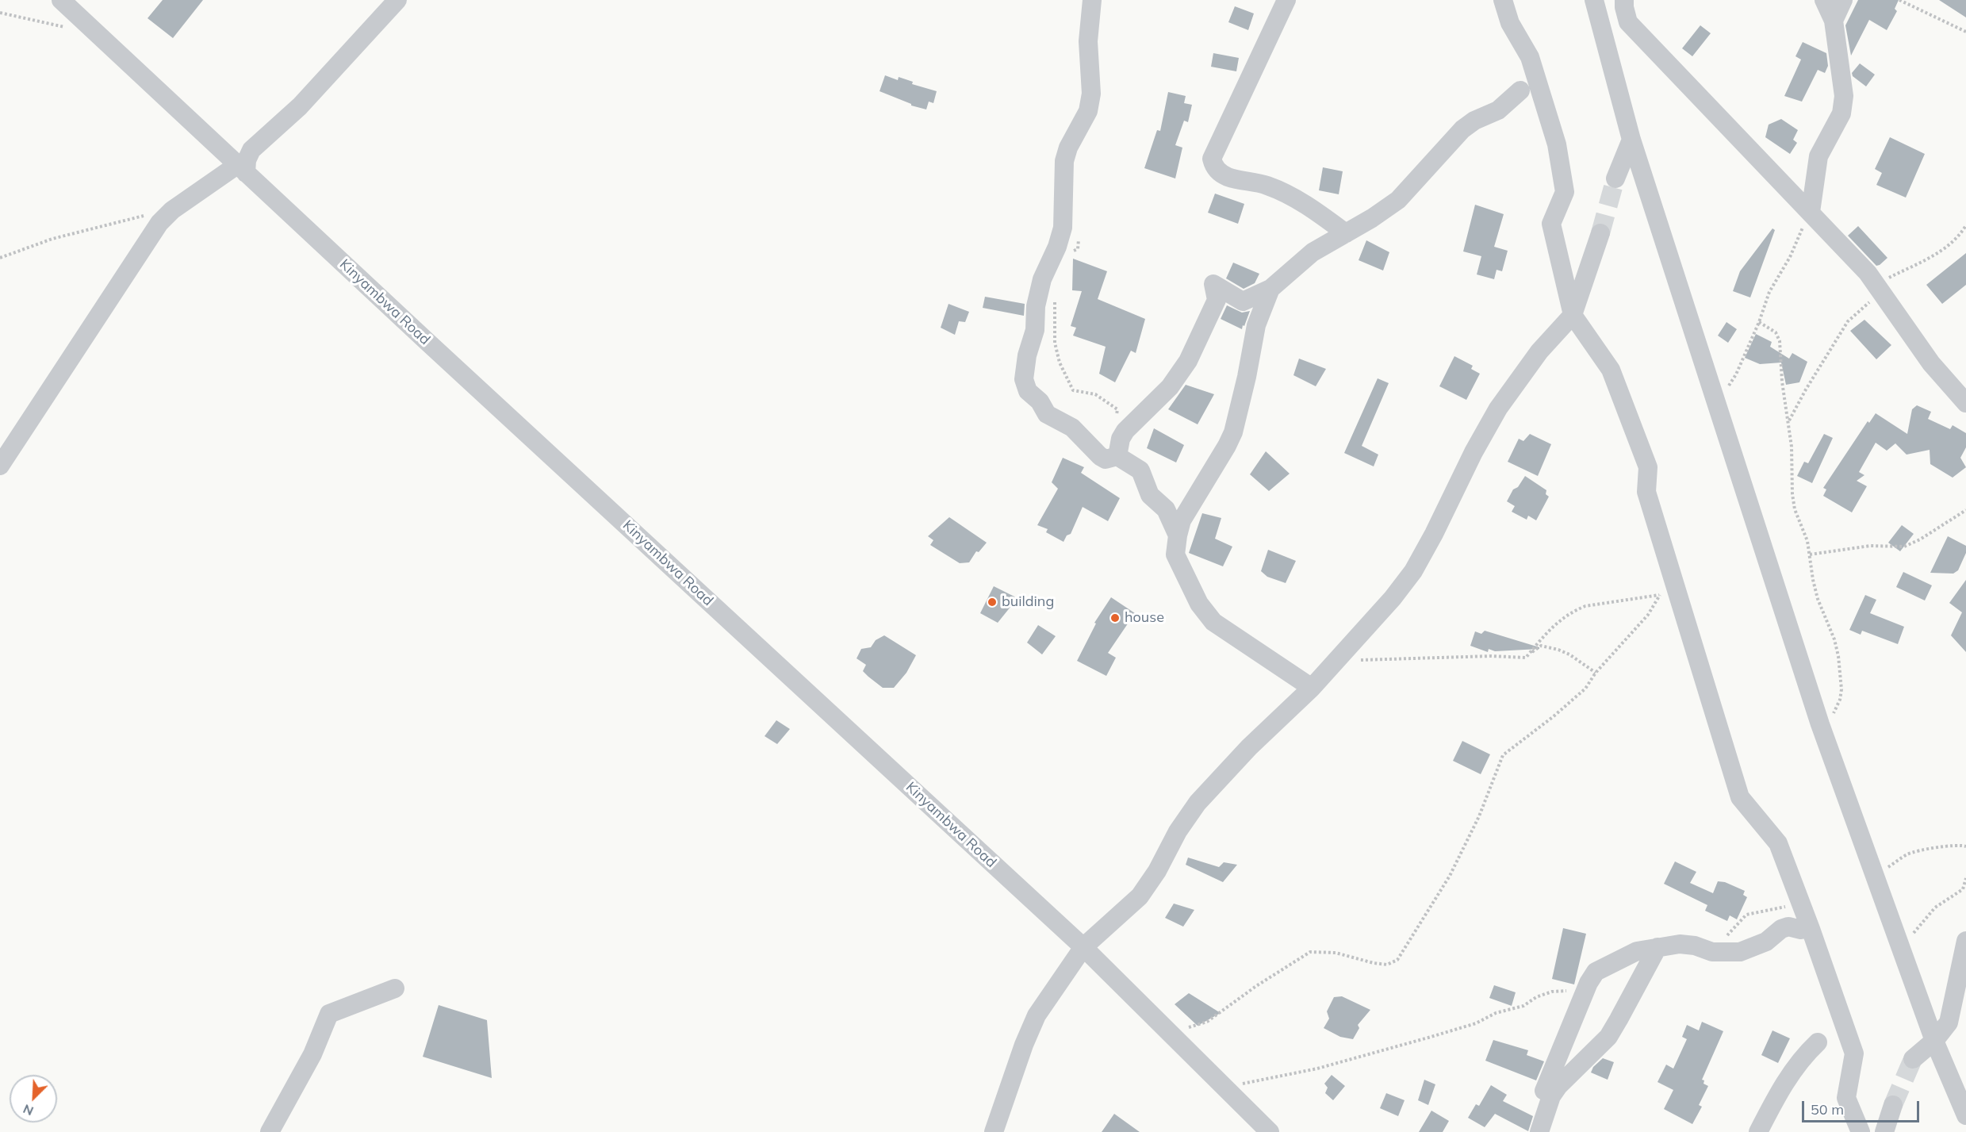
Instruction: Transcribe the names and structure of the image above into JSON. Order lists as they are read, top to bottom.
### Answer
{
  "streets": {
    "street": ["Kinyambwa Road"]
  },
  "places": ["building", "house"],
  "scale_bar": "50 m",
  "north": "bottom left"
}
